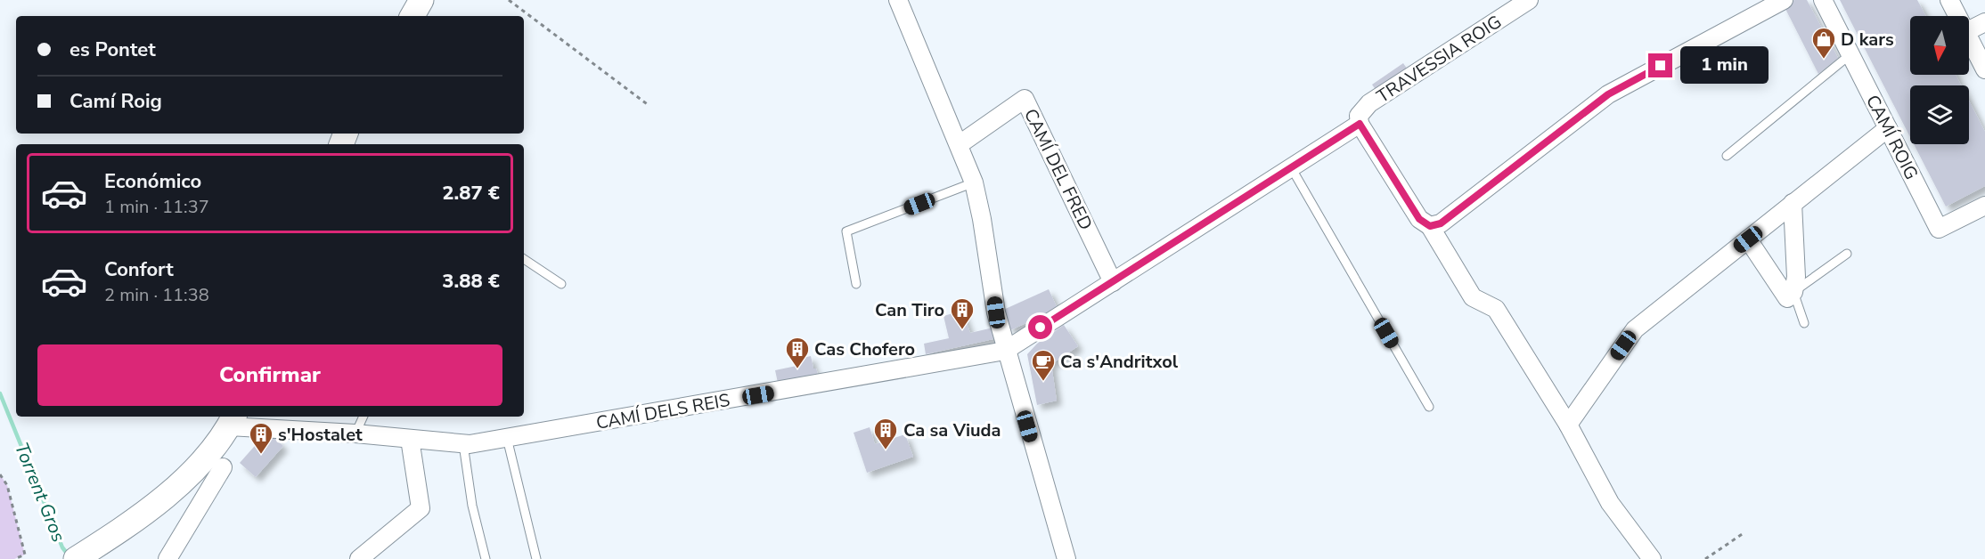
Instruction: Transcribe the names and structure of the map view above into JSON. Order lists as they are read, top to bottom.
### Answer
{
  "streets": {
    "street": [
      "TRAVESSIA ROIG",
      "CAMÍ ROIG",
      "CAMÍ DEL FRED",
      "CAMÍ DELS REIS"
    ]
  },
  "water": ["Torrent Gros"],
  "places": {
    "shop": ["D kars"],
    "building": [
      "Can Tiro",
      "Cas Chofero",
      "Ca sa Viuda",
      "s'Hostalet"
    ],
    "cafe": ["Ca s'Andritxol"]
  },
  "north": "bottom",
  "page": {
    "banner": ["es Pontet", "Camí Roig"],
    "bubble": "1 min",
    "list": [
      {
        "name": "Económico",
        "note": "1 min · 11:37",
        "value": "2.87 €"
      },
      {
        "name": "Confort",
        "note": "2 min · 11:38",
        "value": "3.88 €"
      }
    ],
    "buttons": "Confirmar"
  }
}
